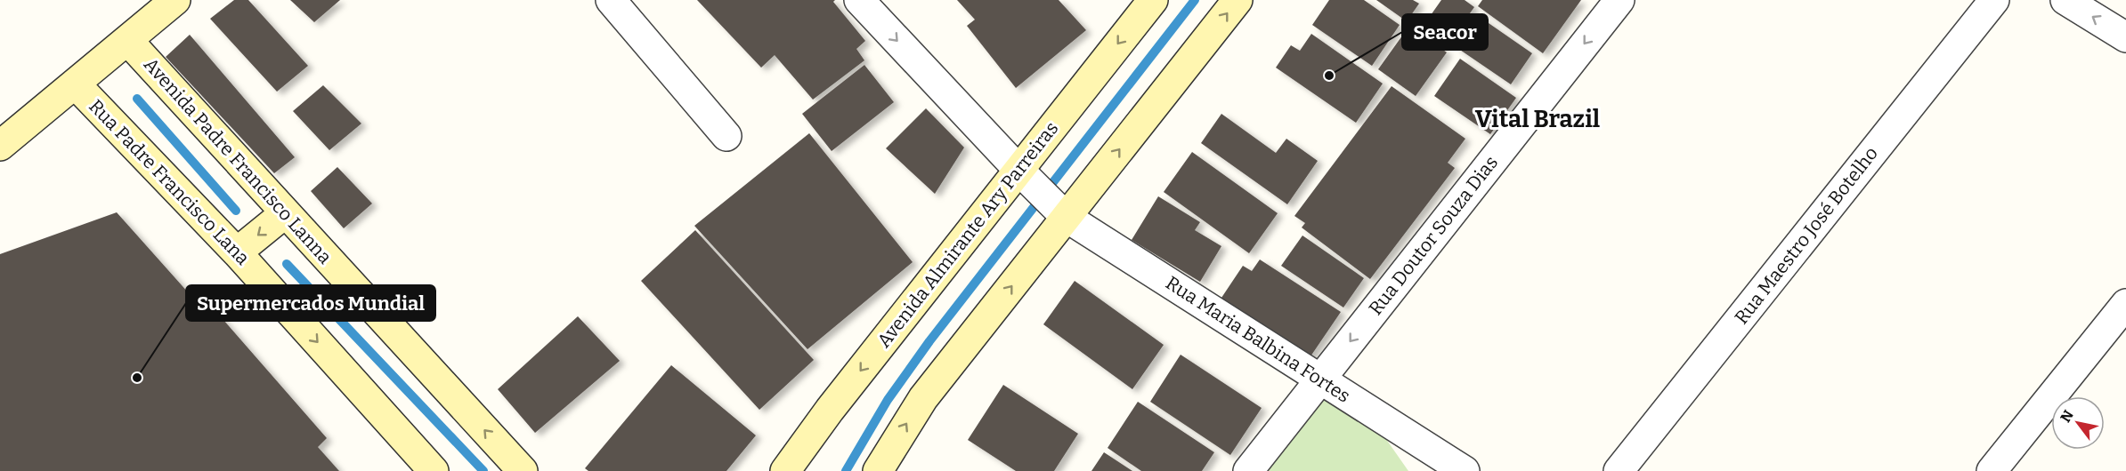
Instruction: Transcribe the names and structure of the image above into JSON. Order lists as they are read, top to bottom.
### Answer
{
  "streets": {
    "main road": ["Avenida Padre Francisco Lanna", "Rua Padre Francisco Lana", "Avenida Almirante Ary Parreiras"],
    "street": ["Rua Doutor Souza Dias", "Rua Maestro José Botelho", "Rua Maria Balbina Fortes"]
  },
  "crossings": [
    ["Avenida Almirante Ary Parreiras", "Rua Maria Balbina Fortes"],
    ["Rua Doutor Souza Dias", "Rua Maria Balbina Fortes"]
  ],
  "one_way": ["Avenida Padre Francisco Lanna", "Rua Padre Francisco Lana", "Rua Doutor Souza Dias"],
  "districts": ["Vital Brazil"],
  "places": ["Seacor", "Supermercados Mundial"],
  "north": "top left"
}
